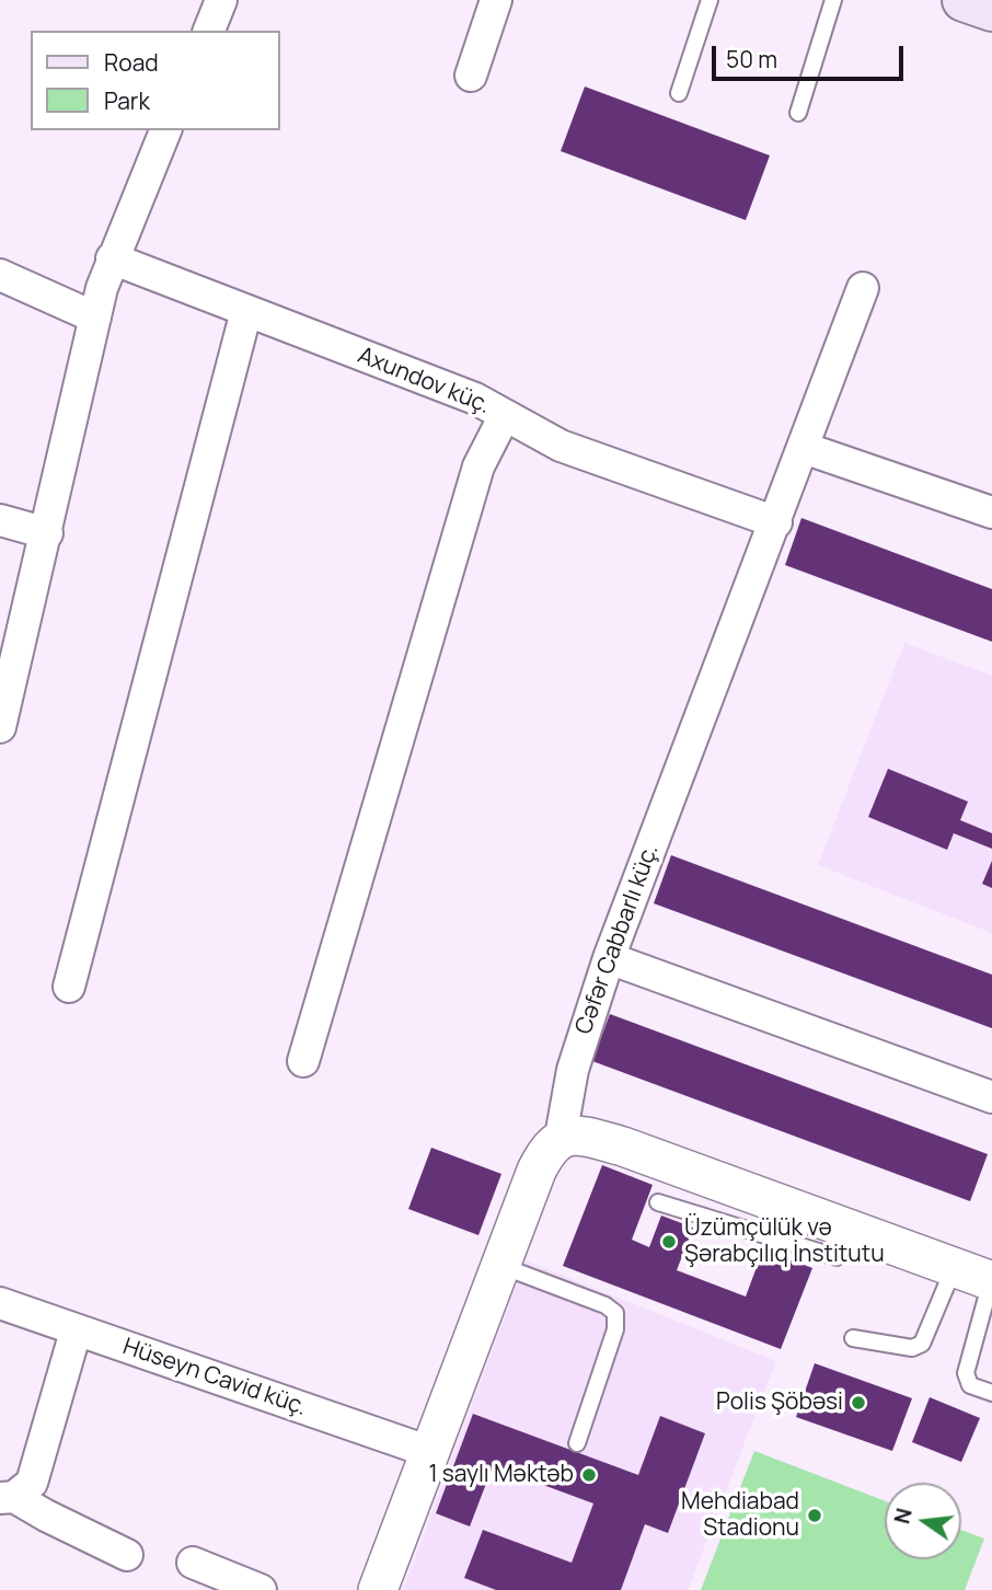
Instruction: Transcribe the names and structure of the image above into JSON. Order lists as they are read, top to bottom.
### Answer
{
  "streets": {
    "street": ["Axundov küç.", "Cəfər Cabbarlı küç.", "Hüseyn Cavid küç."]
  },
  "crossings": [
    ["Axundov küç.", "Cəfər Cabbarlı küç."],
    ["Cəfər Cabbarlı küç.", "Hüseyn Cavid küç."]
  ],
  "places": [
    "Üzümçülük və Şərabçılıq İnstitutu",
    "Polis Şöbəsi",
    "1 saylı Məktəb",
    "Mehdiabad Stadionu"
  ],
  "legend": ["Road", "Park"],
  "scale_bar": "50 m",
  "north": "left"
}
